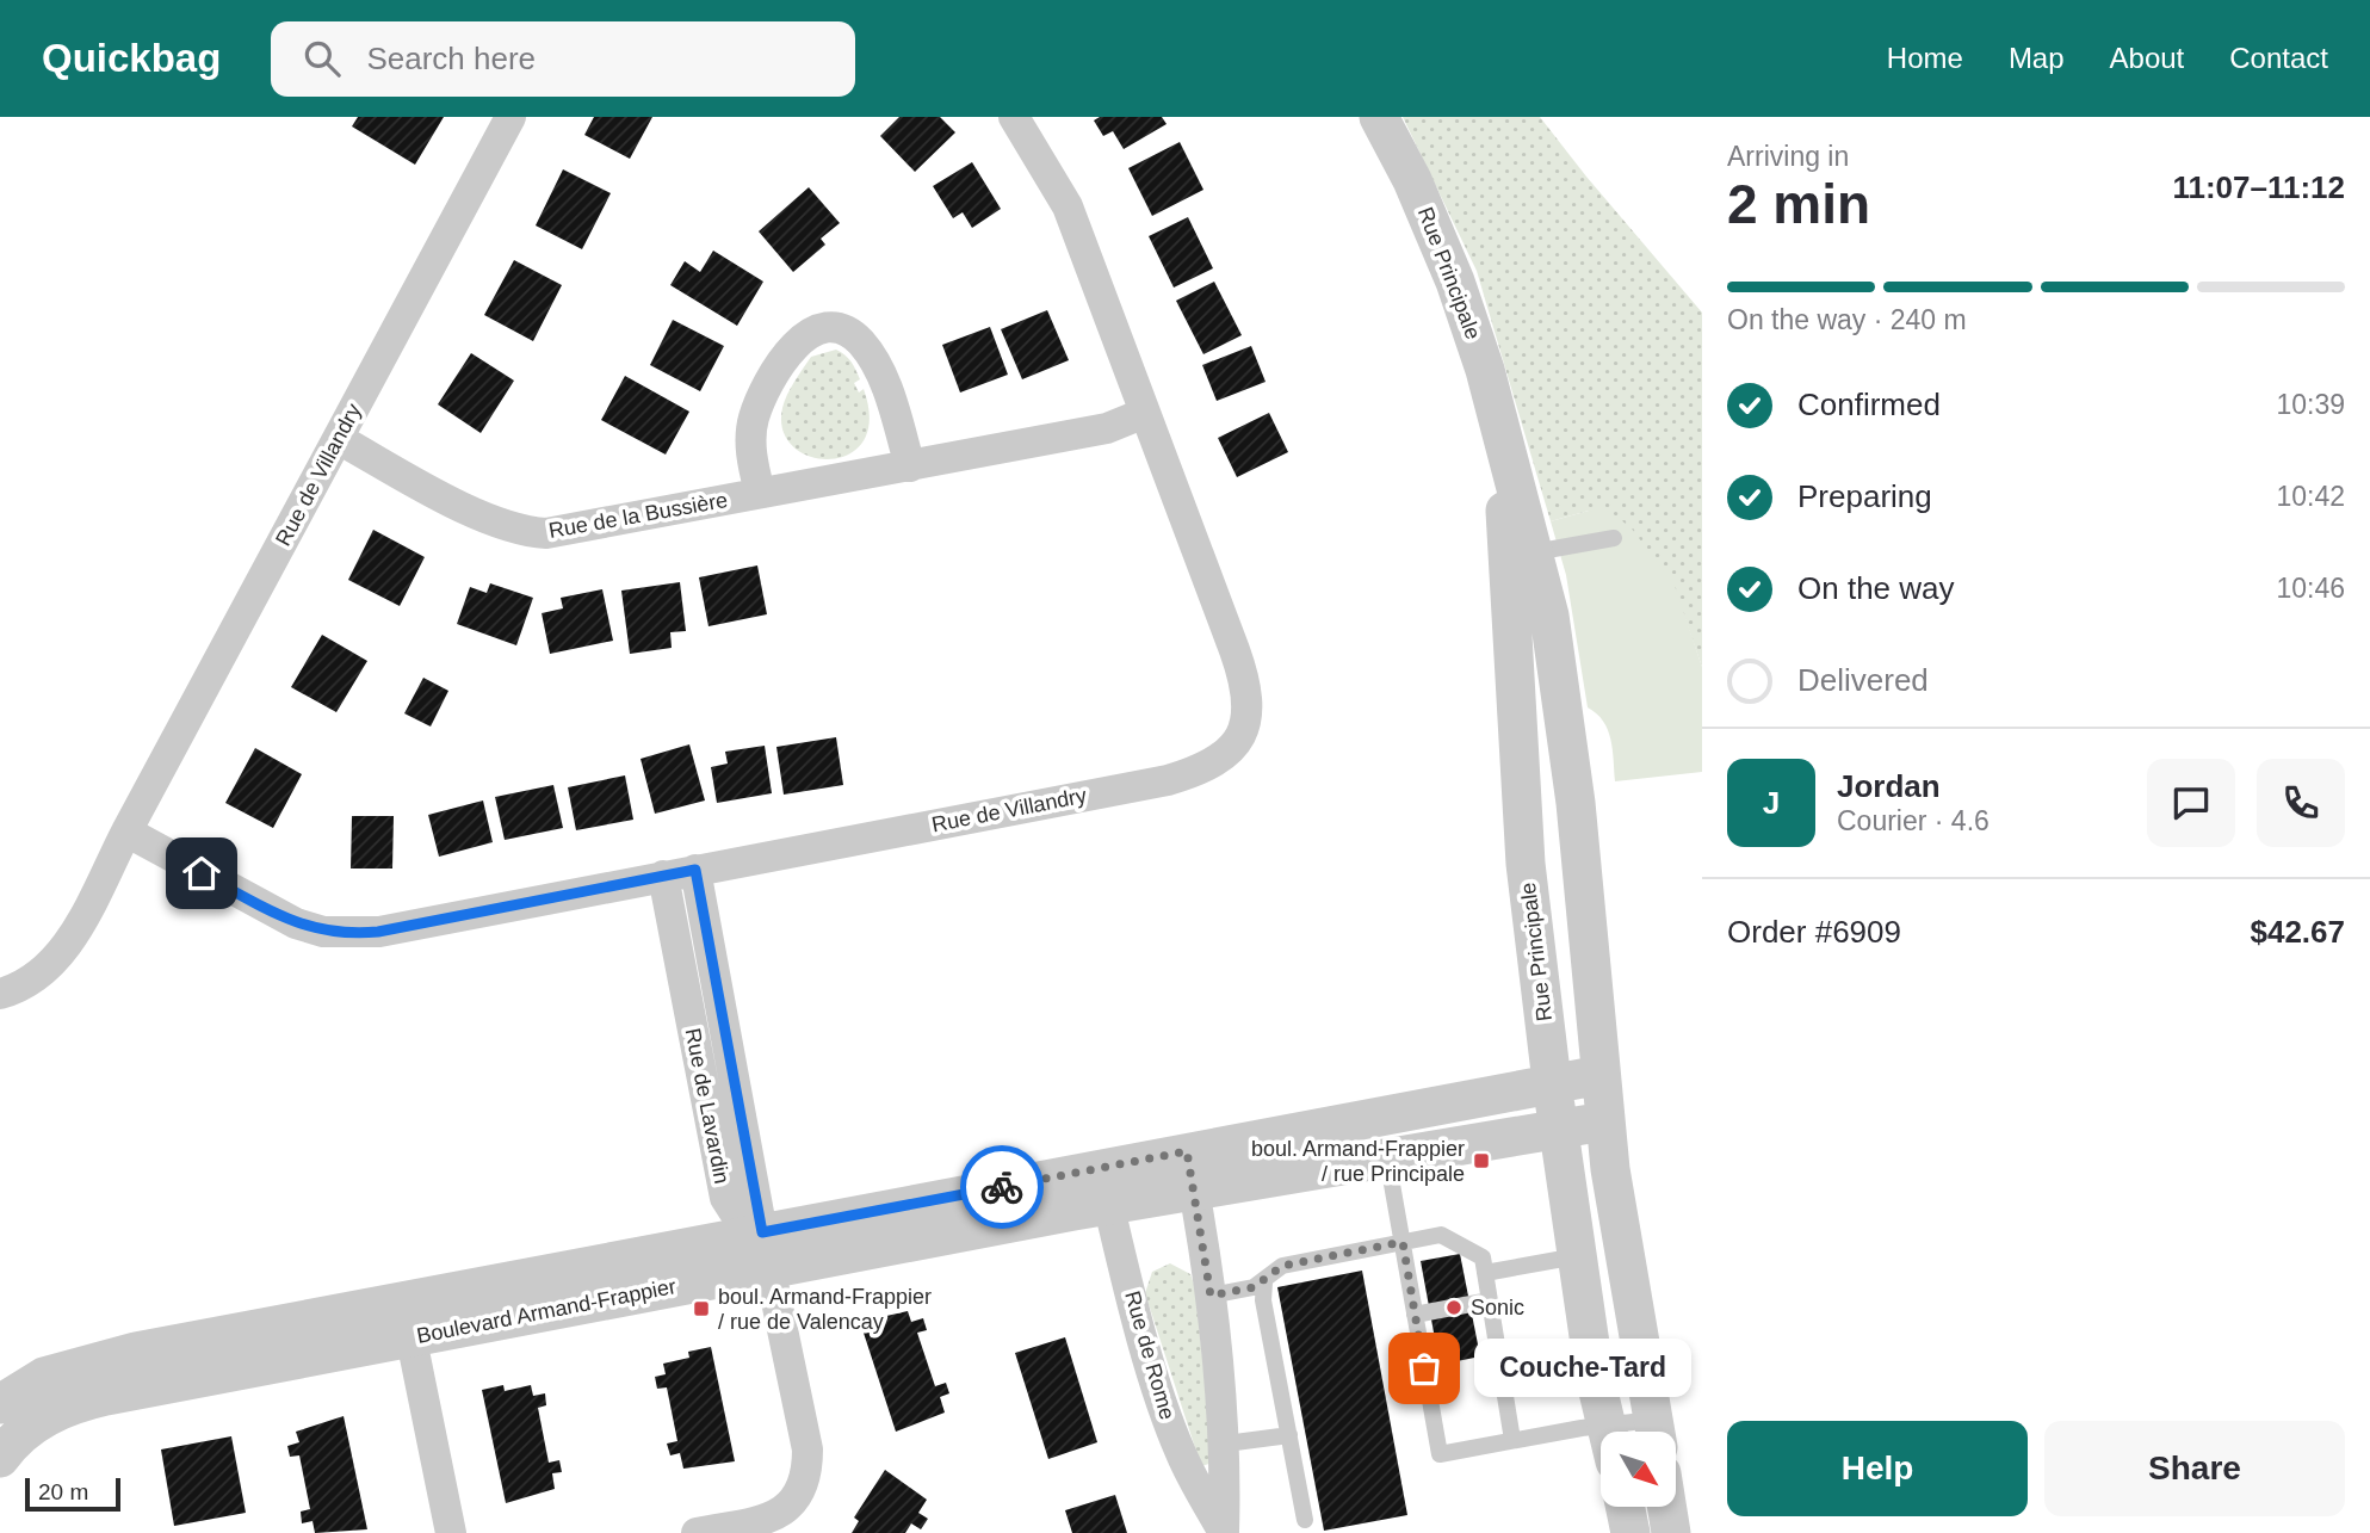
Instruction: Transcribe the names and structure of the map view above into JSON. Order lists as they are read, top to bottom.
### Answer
{
  "streets": {
    "street": [
      "Rue Principale",
      "Rue de Villandry",
      "Rue de la Bussière",
      "Rue de Lavardin",
      "Boulevard Armand-Frappier",
      "Rue de Rome"
    ]
  },
  "crossings": [
    ["Rue Principale", "Boulevard Armand-Frappier"],
    ["Rue de Villandry", "Rue de la Bussière"],
    ["Rue de Villandry", "Rue de Lavardin"],
    ["Rue de Lavardin", "Boulevard Armand-Frappier"],
    ["Boulevard Armand-Frappier", "Rue de Rome"]
  ],
  "places": {
    "transit": ["boul. Armand-Frappier / rue Principale", "boul. Armand-Frappier / rue de Valencay"],
    "other": ["Sonic", "Couche-Tard"]
  },
  "scale_bar": "20 m",
  "north": "bottom right",
  "page": {
    "header": "Quickbag",
    "search": "Search here",
    "nav": [
      "Home",
      "Map",
      "About",
      "Contact"
    ],
    "heading": ["2 min", "Arriving in", "11:07–11:12"],
    "panel": [
      "Jordan",
      "Courier · 4.6",
      "Order #6909",
      "$42.67"
    ],
    "bar": "On the way · 240 m",
    "list": [
      ["Confirmed", "10:39"],
      ["Preparing", "10:42"],
      ["On the way", "10:46"],
      "Delivered"
    ],
    "round": "J",
    "bubble": "Couche-Tard",
    "buttons": ["Help", "Share"],
    "scale": "20 m"
  }
}
